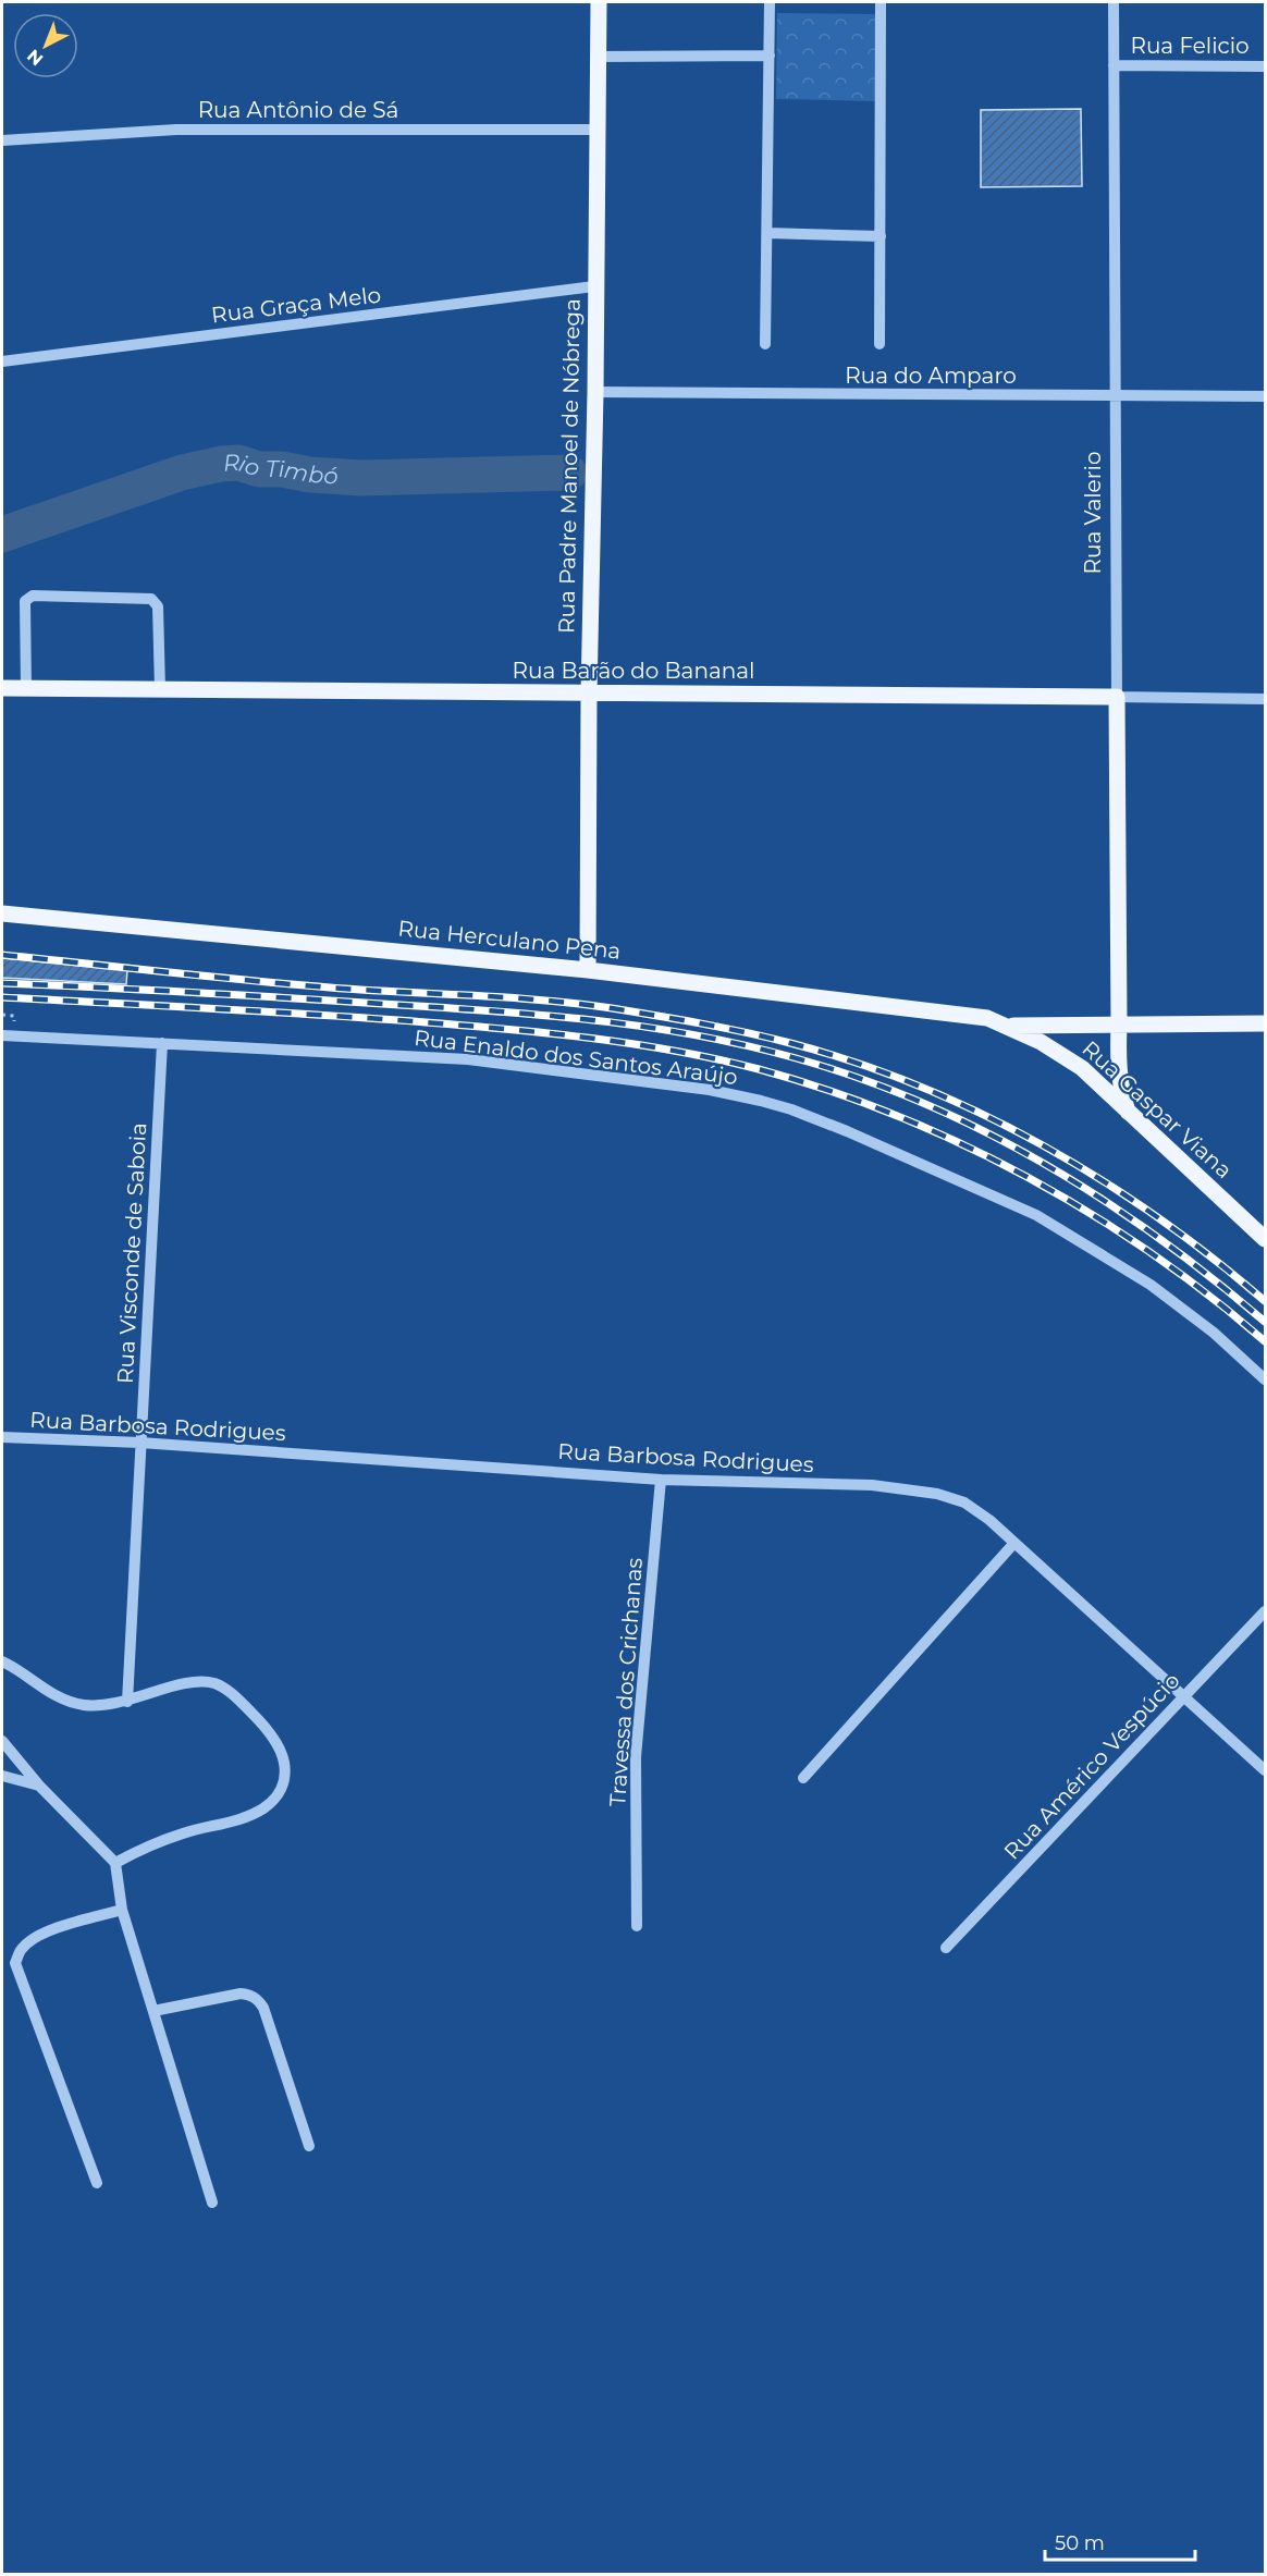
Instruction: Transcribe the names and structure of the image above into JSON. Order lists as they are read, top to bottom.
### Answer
{
  "streets": {
    "main road": [
      "Rua Padre Manoel de Nóbrega",
      "Rua Valerio",
      "Rua Barão do Bananal",
      "Rua Herculano Pena",
      "Rua Gaspar Viana"
    ],
    "street": [
      "Rua Felicio",
      "Rua Antônio de Sá",
      "Rua Graça Melo",
      "Rua do Amparo",
      "Rua Enaldo dos Santos Araújo",
      "Rua Visconde de Saboia",
      "Rua Barbosa Rodrigues",
      "Travessa dos Crichanas",
      "Rua Américo Vespúcio"
    ]
  },
  "crossings": [
    ["Rua Felicio", "Rua Valerio"],
    ["Rua Antônio de Sá", "Rua Padre Manoel de Nóbrega"],
    ["Rua Graça Melo", "Rua Padre Manoel de Nóbrega"],
    ["Rua do Amparo", "Rua Padre Manoel de Nóbrega"],
    ["Rua do Amparo", "Rua Valerio"],
    ["Rua Padre Manoel de Nóbrega", "Rua Barão do Bananal"],
    ["Rua Padre Manoel de Nóbrega", "Rua Herculano Pena"],
    ["Rua Valerio", "Rua Barão do Bananal"],
    ["Rua Valerio", "Rua Gaspar Viana"],
    ["Rua Herculano Pena", "Rua Gaspar Viana"],
    ["Rua Enaldo dos Santos Araújo", "Rua Visconde de Saboia"],
    ["Rua Visconde de Saboia", "Rua Barbosa Rodrigues"],
    ["Rua Barbosa Rodrigues", "Travessa dos Crichanas"],
    ["Rua Barbosa Rodrigues", "Rua Américo Vespúcio"]
  ],
  "water": ["Rio Timbó"],
  "scale_bar": "50 m",
  "north": "bottom left"
}
